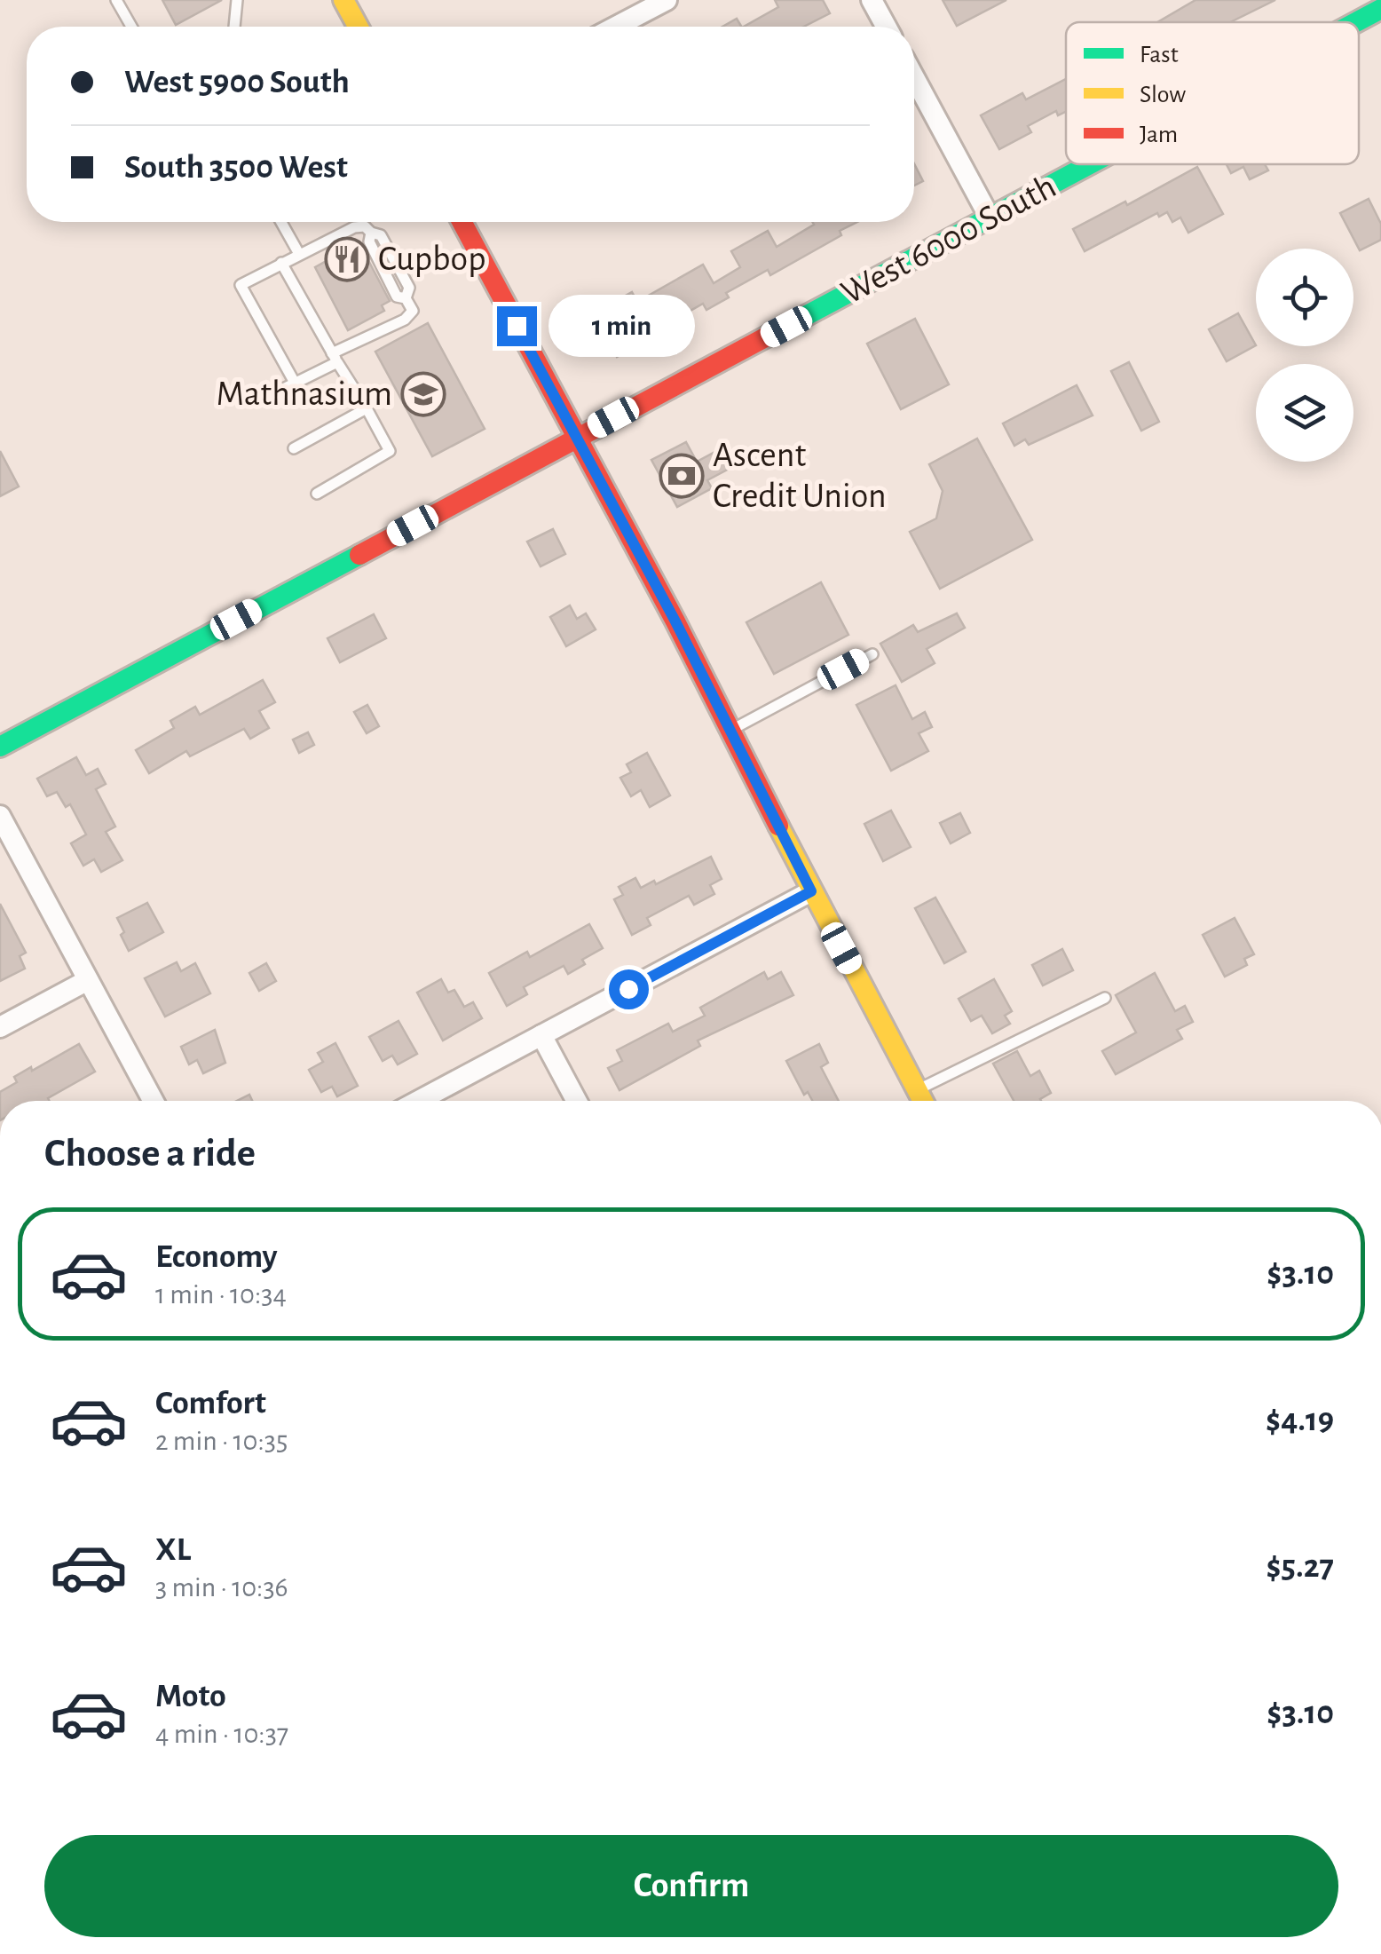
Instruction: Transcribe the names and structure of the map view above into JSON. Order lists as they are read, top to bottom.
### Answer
{
  "streets": {
    "street": ["West 6000 South"]
  },
  "places": {
    "restaurant": ["Cupbop"],
    "school or university": ["Mathnasium"],
    "bank": ["Ascent Credit Union"]
  },
  "legend": ["Fast", "Slow", "Jam"],
  "page": {
    "banner": ["West 5900 South", "South 3500 West"],
    "bubble": "1 min",
    "heading": "Choose a ride",
    "list": [
      {
        "name": "Economy",
        "note": "1 min · 10:34",
        "value": "$3.10"
      },
      {
        "name": "Comfort",
        "note": "2 min · 10:35",
        "value": "$4.19"
      },
      {
        "name": "XL",
        "note": "3 min · 10:36",
        "value": "$5.27"
      },
      {
        "name": "Moto",
        "note": "4 min · 10:37",
        "value": "$3.10"
      }
    ],
    "buttons": "Confirm"
  }
}
